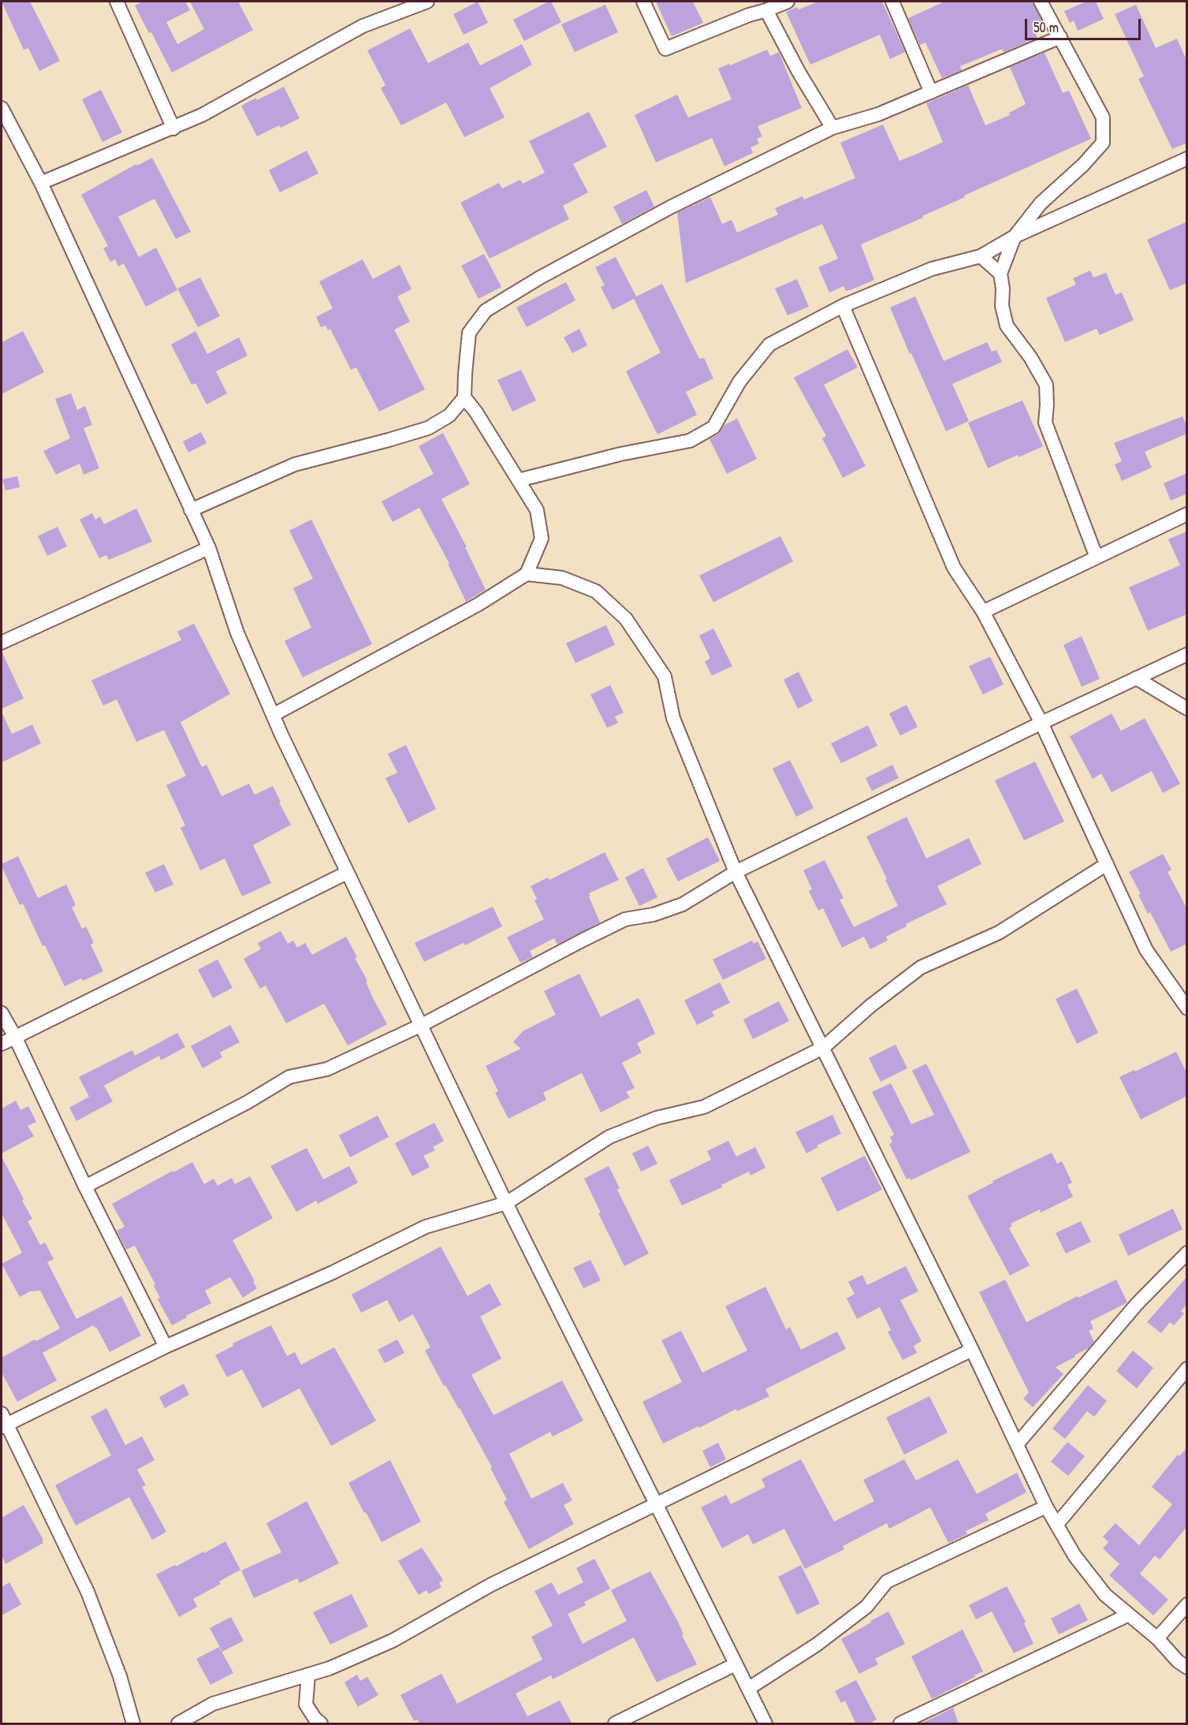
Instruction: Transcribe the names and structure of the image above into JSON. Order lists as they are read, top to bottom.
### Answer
{
  "scale_bar": "50 m"
}
